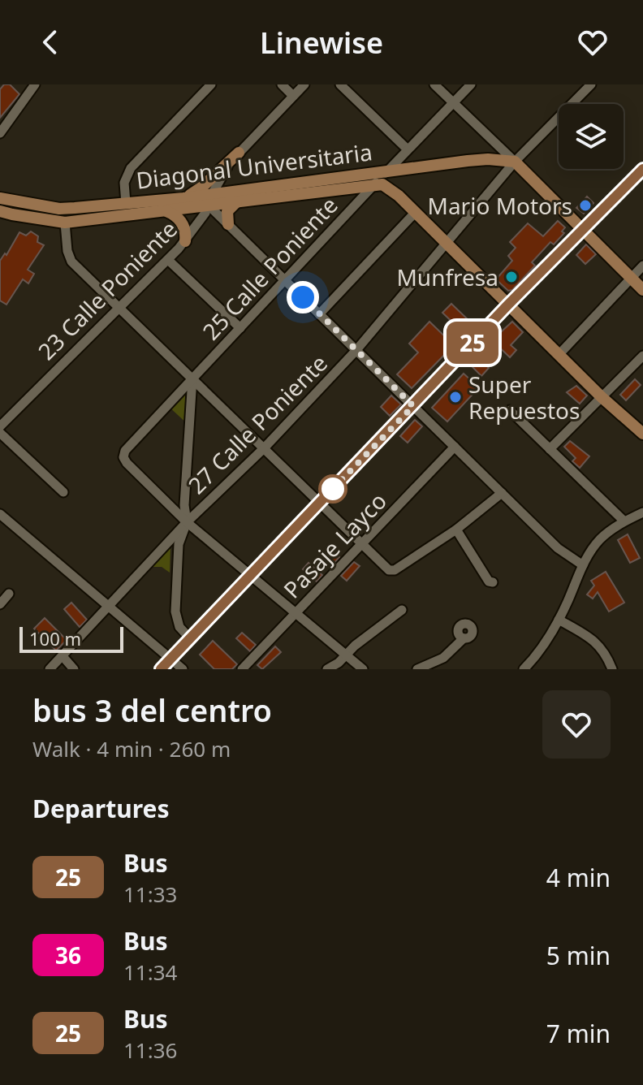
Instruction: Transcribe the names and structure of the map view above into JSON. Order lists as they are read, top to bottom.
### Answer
{
  "streets": {
    "main road": ["Diagonal Universitaria"],
    "street": [
      "25 Calle Poniente",
      "23 Calle Poniente",
      "27 Calle Poniente",
      "Pasaje Layco"
    ]
  },
  "crossings": [
    ["Diagonal Universitaria", "25 Calle Poniente"],
    ["Diagonal Universitaria", "23 Calle Poniente"],
    ["Diagonal Universitaria", "27 Calle Poniente"],
    ["25 Calle Poniente", "27 Calle Poniente"]
  ],
  "places": ["Mario Motors", "Munfresa", "Super Repuestos"],
  "lines": ["bus line 25"],
  "scale_bar": "100 m",
  "page": {
    "header": "Linewise",
    "on_map": "25",
    "scale": "100 m",
    "heading": [
      ["bus 3 del centro", "Walk · 4 min · 260 m"],
      "Departures"
    ],
    "list": [
      {
        "mark": "25",
        "name": "Bus",
        "note": "11:33",
        "value": "4 min"
      },
      {
        "mark": "36",
        "name": "Bus",
        "note": "11:34",
        "value": "5 min"
      },
      {
        "mark": "25",
        "name": "Bus",
        "note": "11:36",
        "value": "7 min"
      }
    ]
  }
}
